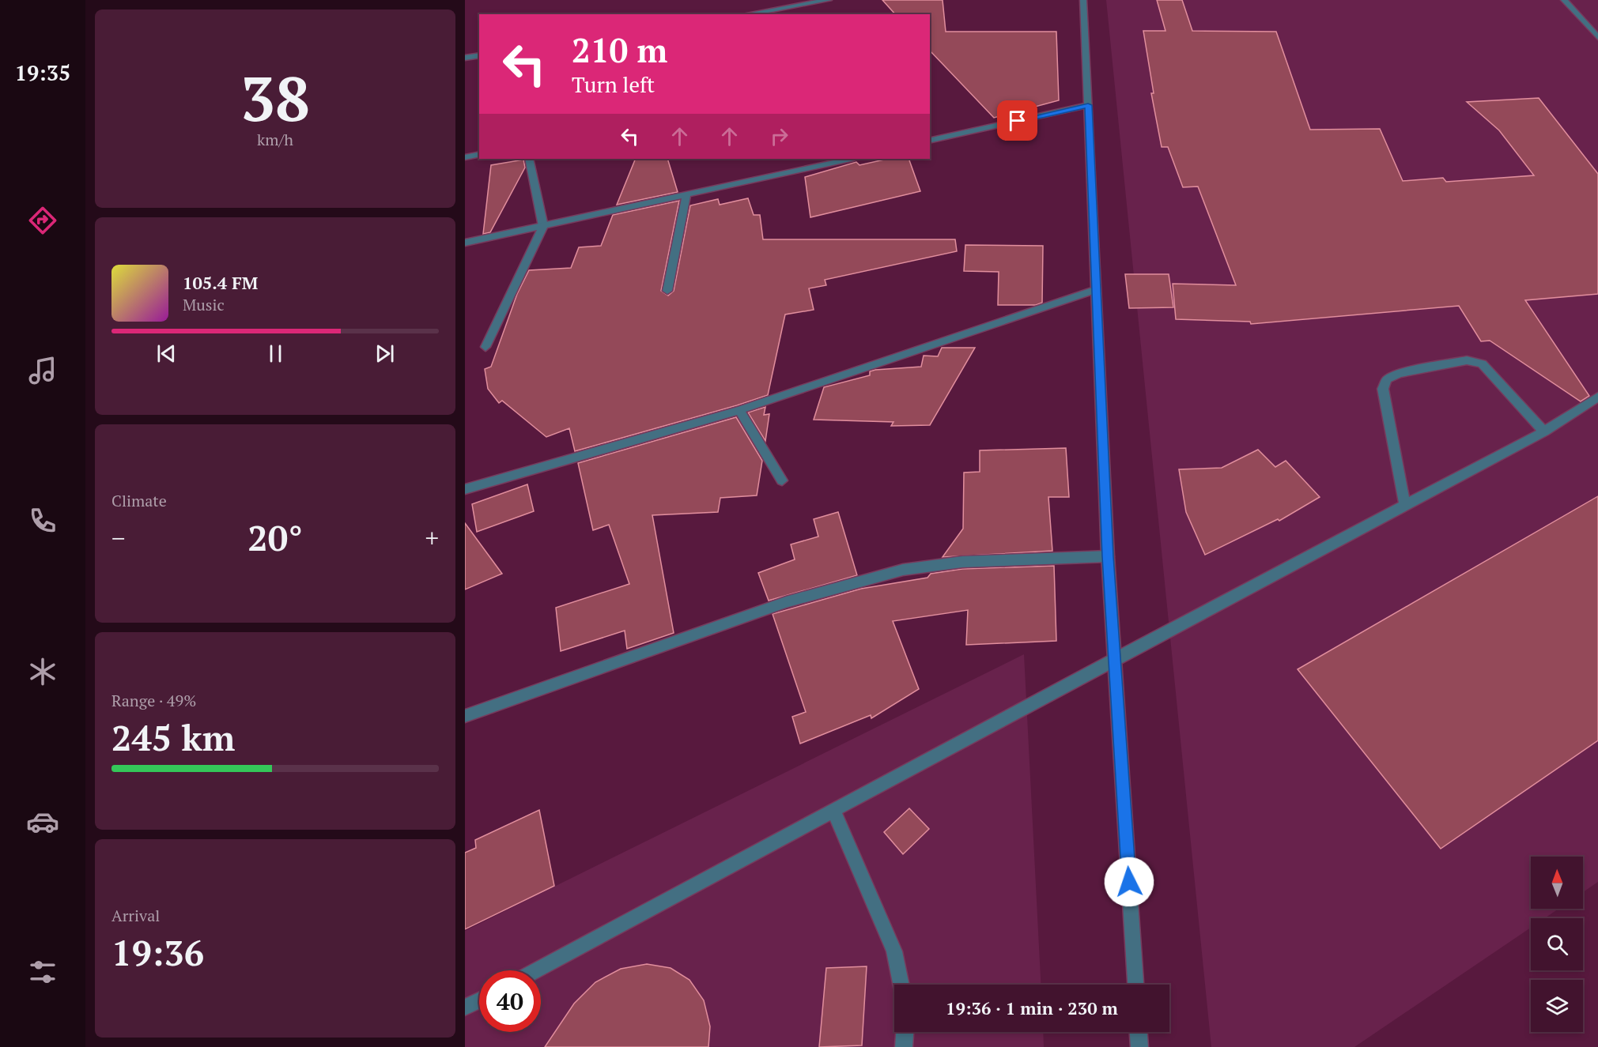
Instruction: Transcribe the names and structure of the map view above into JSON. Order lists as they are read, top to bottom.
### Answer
{
  "north": "top",
  "page": {
    "tabs": "19:35",
    "tile": [
      ["38", "km/h"],
      "Climate",
      ["Range · 49%", "245 km"],
      ["Arrival", "19:36"]
    ],
    "turn": ["210 m", "Turn left"],
    "song": ["105.4 FM", "Music"],
    "heat": ["−", "20°", "+"],
    "limit": "40",
    "trip": "19:36 · 1 min · 230 m"
  }
}
